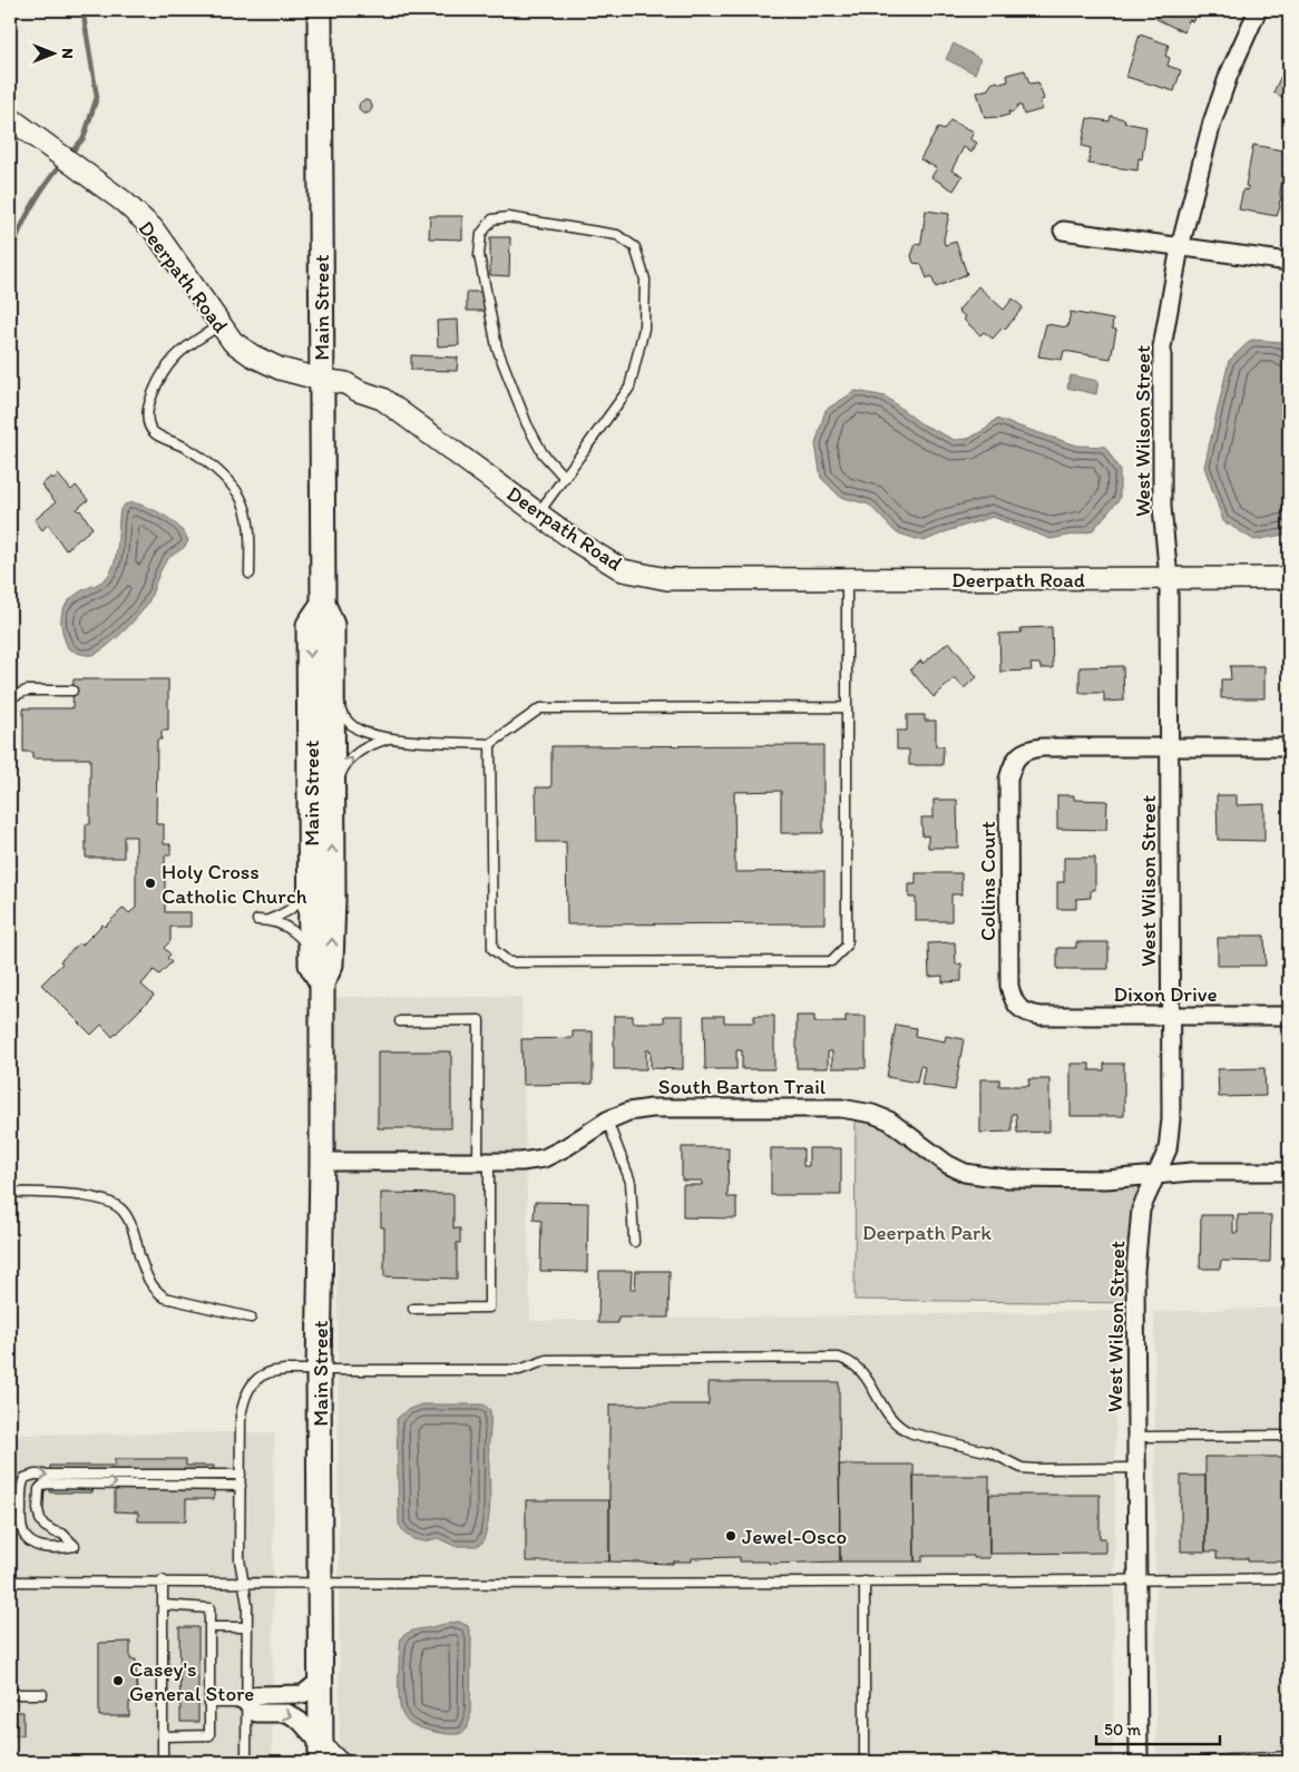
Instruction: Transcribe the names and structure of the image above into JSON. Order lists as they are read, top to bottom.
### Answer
{
  "streets": {
    "main road": ["Main Street"],
    "street": [
      "Deerpath Road",
      "West Wilson Street",
      "Collins Court",
      "Dixon Drive",
      "South Barton Trail"
    ]
  },
  "crossings": [
    ["Deerpath Road", "Main Street"],
    ["Deerpath Road", "West Wilson Street"],
    ["Main Street", "South Barton Trail"],
    ["West Wilson Street", "Collins Court"],
    ["West Wilson Street", "Dixon Drive"],
    ["West Wilson Street", "South Barton Trail"],
    ["Collins Court", "Dixon Drive"]
  ],
  "parks": ["Deerpath Park"],
  "places": ["Holy Cross Catholic Church", "Jewel-Osco", "Casey's General Store"],
  "scale_bar": "50 m",
  "north": "right"
}
